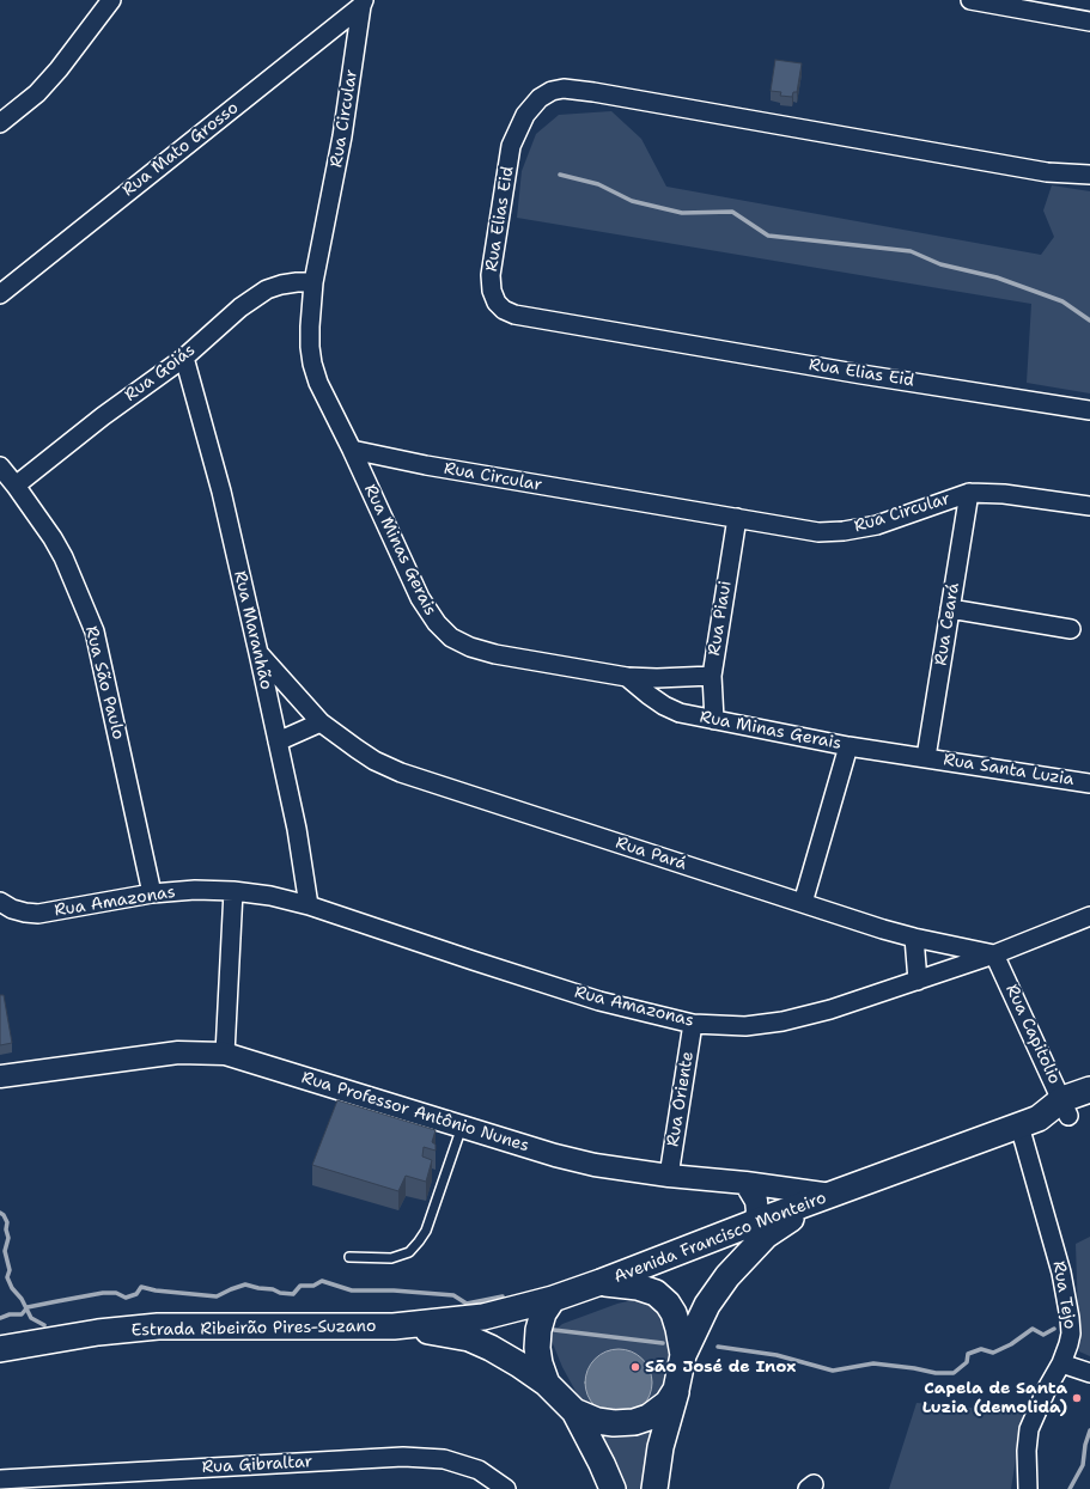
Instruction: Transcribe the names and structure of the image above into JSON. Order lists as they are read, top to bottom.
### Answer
{
  "streets": {
    "main road": ["Avenida Francisco Monteiro", "Estrada Ribeirão Pires-Suzano"],
    "street": [
      "Rua Circular",
      "Rua Mato Grosso",
      "Rua Elias Eid",
      "Rua Goiás",
      "Rua Minas Gerais",
      "Rua Piaui",
      "Rua Ceará",
      "Rua Maranhão",
      "Rua São Paulo",
      "Rua Santa Luzia",
      "Rua Pará",
      "Rua Amazonas",
      "Rua Capitolio",
      "Rua Oriente",
      "Rua Professor Antônio Nunes",
      "Rua Tejo",
      "Rua Gibraltar"
    ]
  },
  "crossings": [
    ["Rua Circular", "Rua Mato Grosso"],
    ["Rua Circular", "Rua Goiás"],
    ["Rua Circular", "Rua Minas Gerais"],
    ["Rua Circular", "Rua Piaui"],
    ["Rua Circular", "Rua Ceará"],
    ["Rua Goiás", "Rua Maranhão"],
    ["Rua Goiás", "Rua São Paulo"],
    ["Rua Minas Gerais", "Rua Piaui"],
    ["Rua Minas Gerais", "Rua Ceará"],
    ["Rua Minas Gerais", "Rua Santa Luzia"],
    ["Rua Ceará", "Rua Santa Luzia"],
    ["Rua Maranhão", "Rua Pará"],
    ["Rua Maranhão", "Rua Amazonas"],
    ["Rua São Paulo", "Rua Amazonas"],
    ["Rua Pará", "Rua Amazonas"],
    ["Rua Pará", "Rua Capitolio"],
    ["Rua Amazonas", "Rua Capitolio"],
    ["Rua Amazonas", "Rua Oriente"],
    ["Rua Capitolio", "Avenida Francisco Monteiro"],
    ["Rua Oriente", "Rua Professor Antônio Nunes"],
    ["Rua Professor Antônio Nunes", "Avenida Francisco Monteiro"],
    ["Avenida Francisco Monteiro", "Rua Tejo"],
    ["Avenida Francisco Monteiro", "Estrada Ribeirão Pires-Suzano"]
  ],
  "places": ["São José de Inox", "Capela de Santa Luzia (demolida)"]
}
